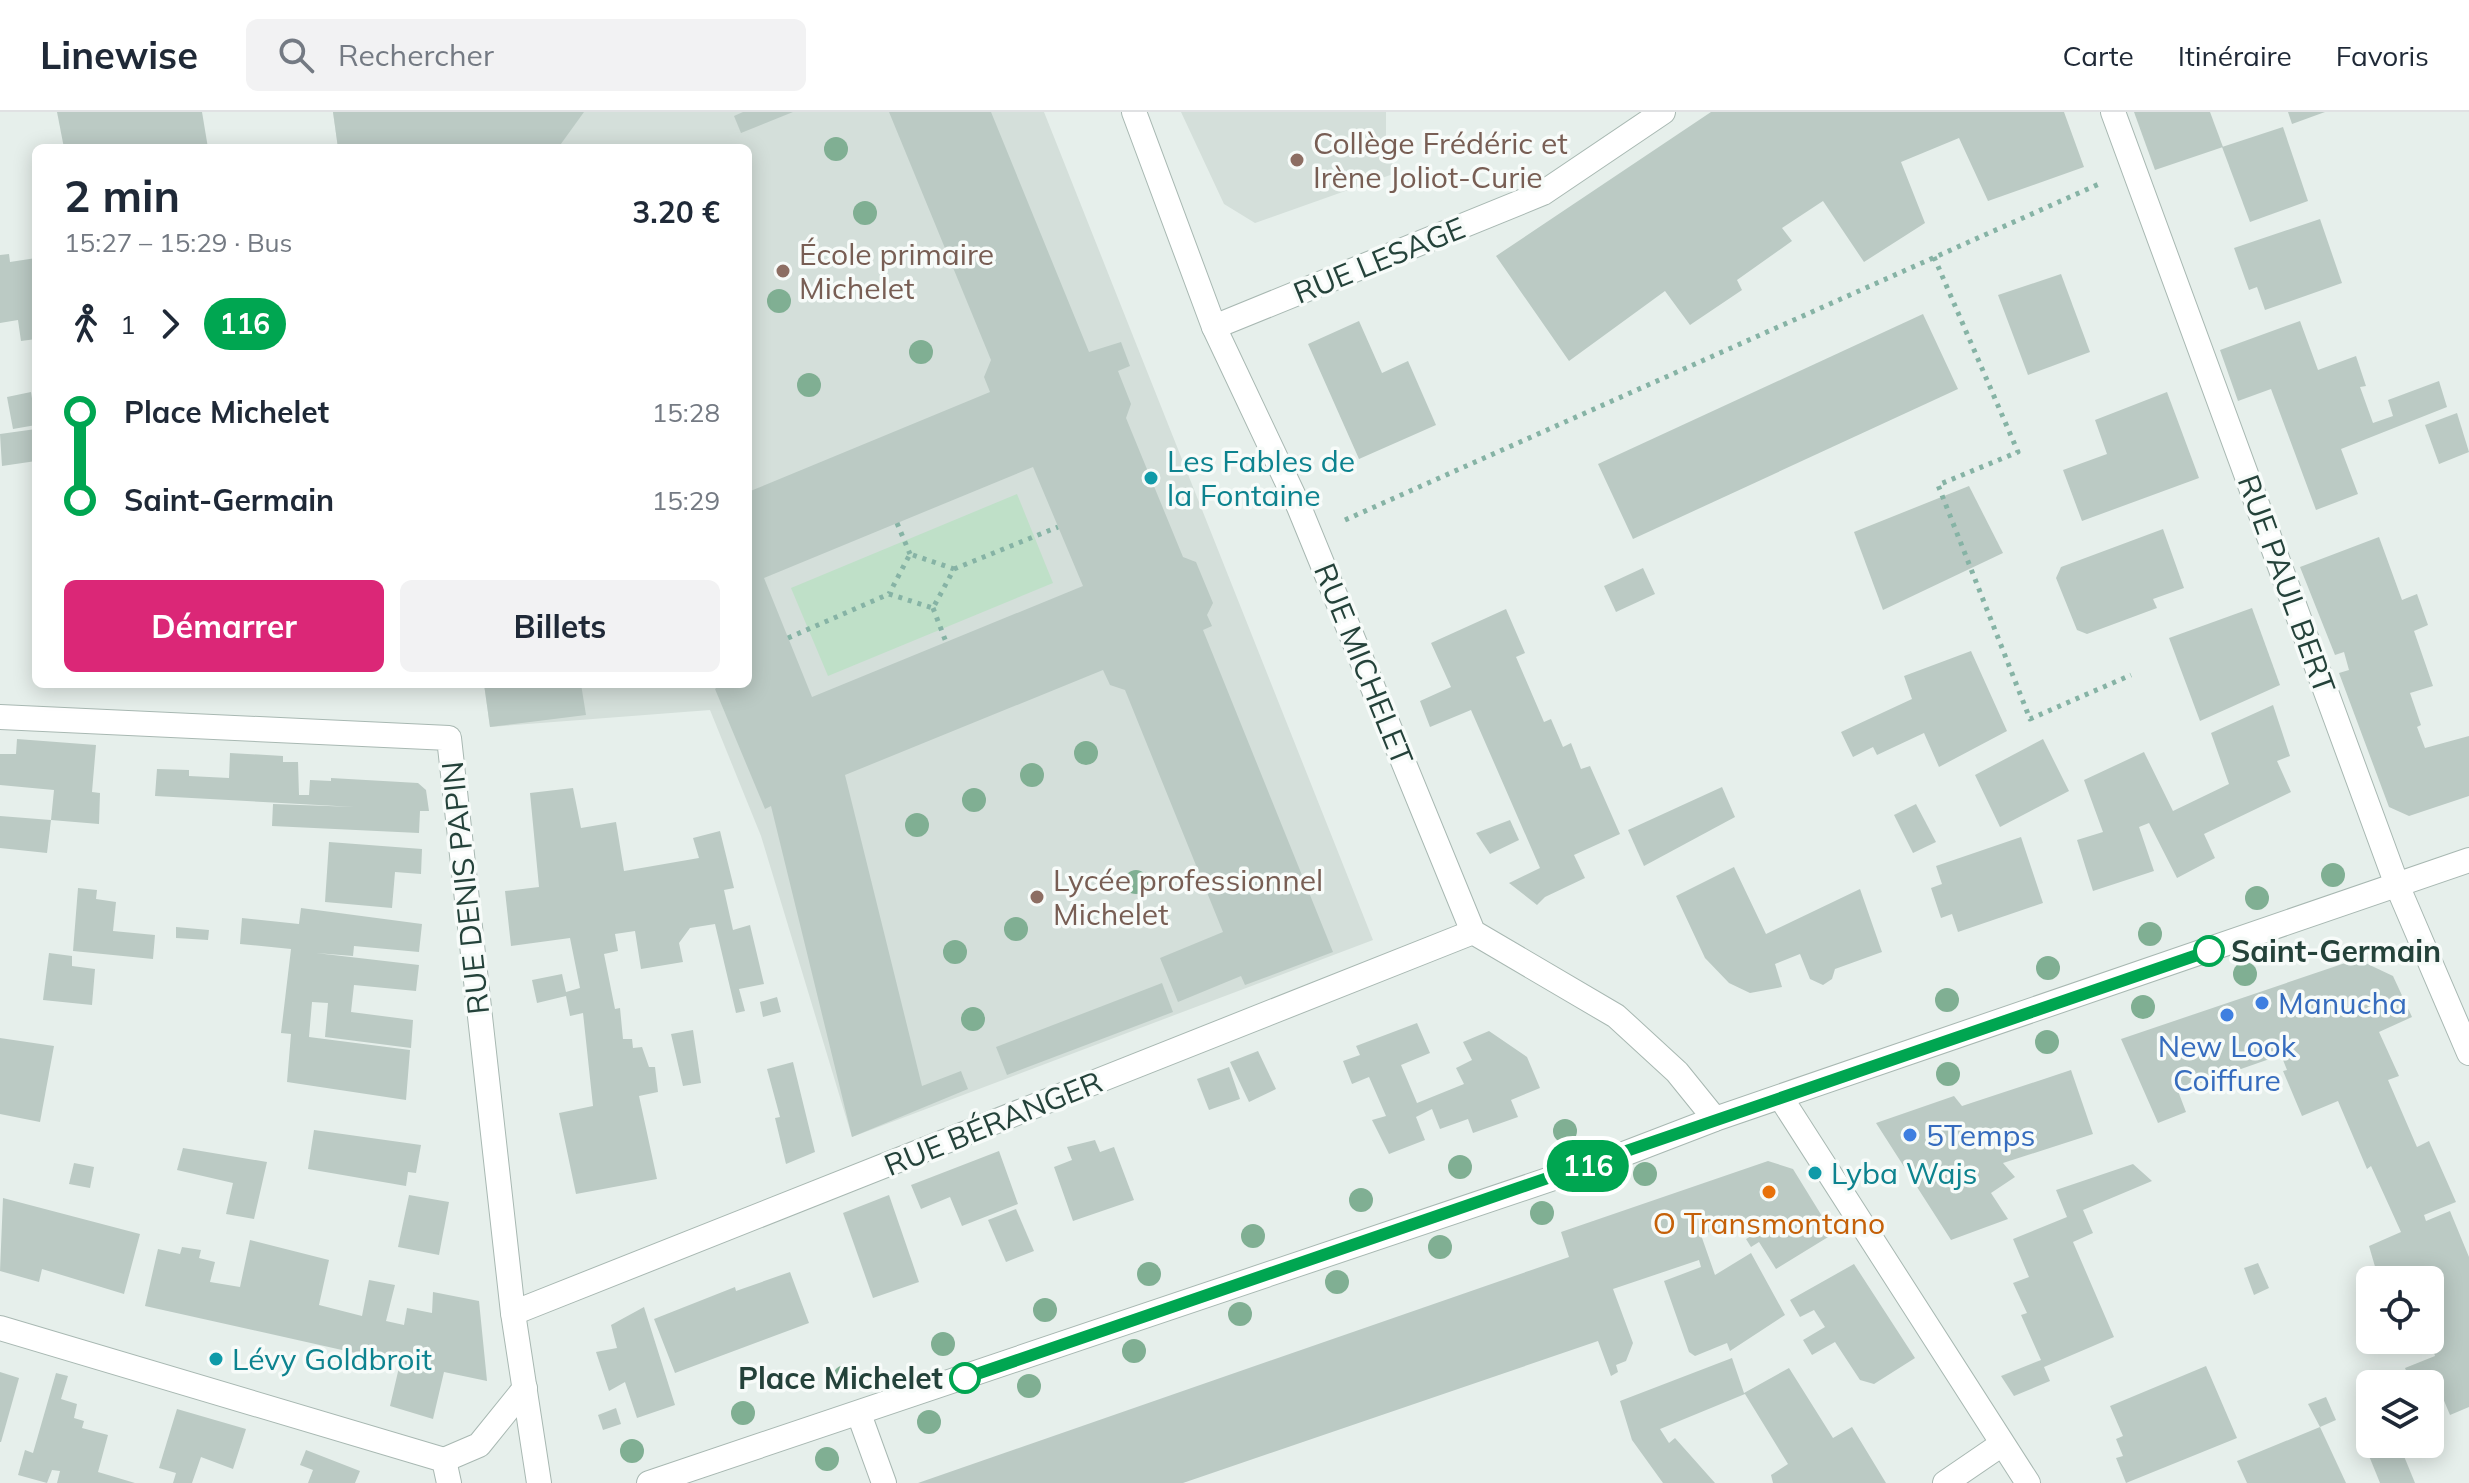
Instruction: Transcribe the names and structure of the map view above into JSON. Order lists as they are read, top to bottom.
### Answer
{
  "streets": {
    "street": [
      "RUE LESAGE",
      "RUE PAUL BERT",
      "RUE MICHELET",
      "RUE DENIS PAPIN",
      "RUE BÉRANGER"
    ]
  },
  "crossings": [
    ["RUE LESAGE", "RUE MICHELET"],
    ["RUE MICHELET", "RUE BÉRANGER"],
    ["RUE DENIS PAPIN", "RUE BÉRANGER"]
  ],
  "places": [
    "Collège Frédéric et Irène Joliot-Curie",
    "École primaire Michelet",
    "Les Fables de la Fontaine",
    "Lycée professionnel Michelet",
    "Saint-Germain",
    "Manucha",
    "New Look Coiffure",
    "5Temps",
    "Lyba Wajs",
    "O Transmontano",
    "Lévy Goldbroit",
    "Place Michelet"
  ],
  "lines": ["bus line 116"],
  "page": {
    "header": "Linewise",
    "search": "Rechercher",
    "nav": ["Carte", "Itinéraire", "Favoris"],
    "on_map": "116",
    "heading": ["2 min", "15:27 – 15:29 · Bus", "3.20 €"],
    "legs": ["1", "116"],
    "list": [
      {
        "name": "Place Michelet",
        "value": "15:28"
      },
      {
        "name": "Saint-Germain",
        "value": "15:29"
      }
    ],
    "buttons": ["Démarrer", "Billets"]
  }
}
